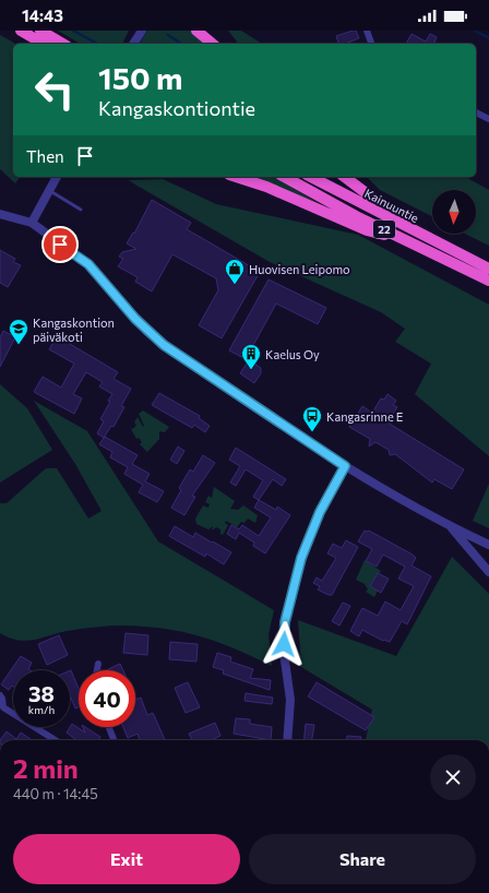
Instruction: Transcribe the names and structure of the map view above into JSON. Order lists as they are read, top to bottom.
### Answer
{
  "streets": {
    "highway": ["Kainuuntie", "22"]
  },
  "places": {
    "shop": ["Huovisen Leipomo"],
    "school or university": ["Kangaskontion päiväkoti"],
    "building": ["Kaelus Oy"],
    "bus stop": ["Kangasrinne E"]
  },
  "north": "bottom",
  "page": {
    "status": "14:43",
    "turn": ["150 m", "Kangaskontiontie"],
    "then": "Then",
    "speed": "38 km/h",
    "limit": "40",
    "heading": ["2 min", "440 m · 14:45"],
    "buttons": ["Exit", "Share"]
  }
}
